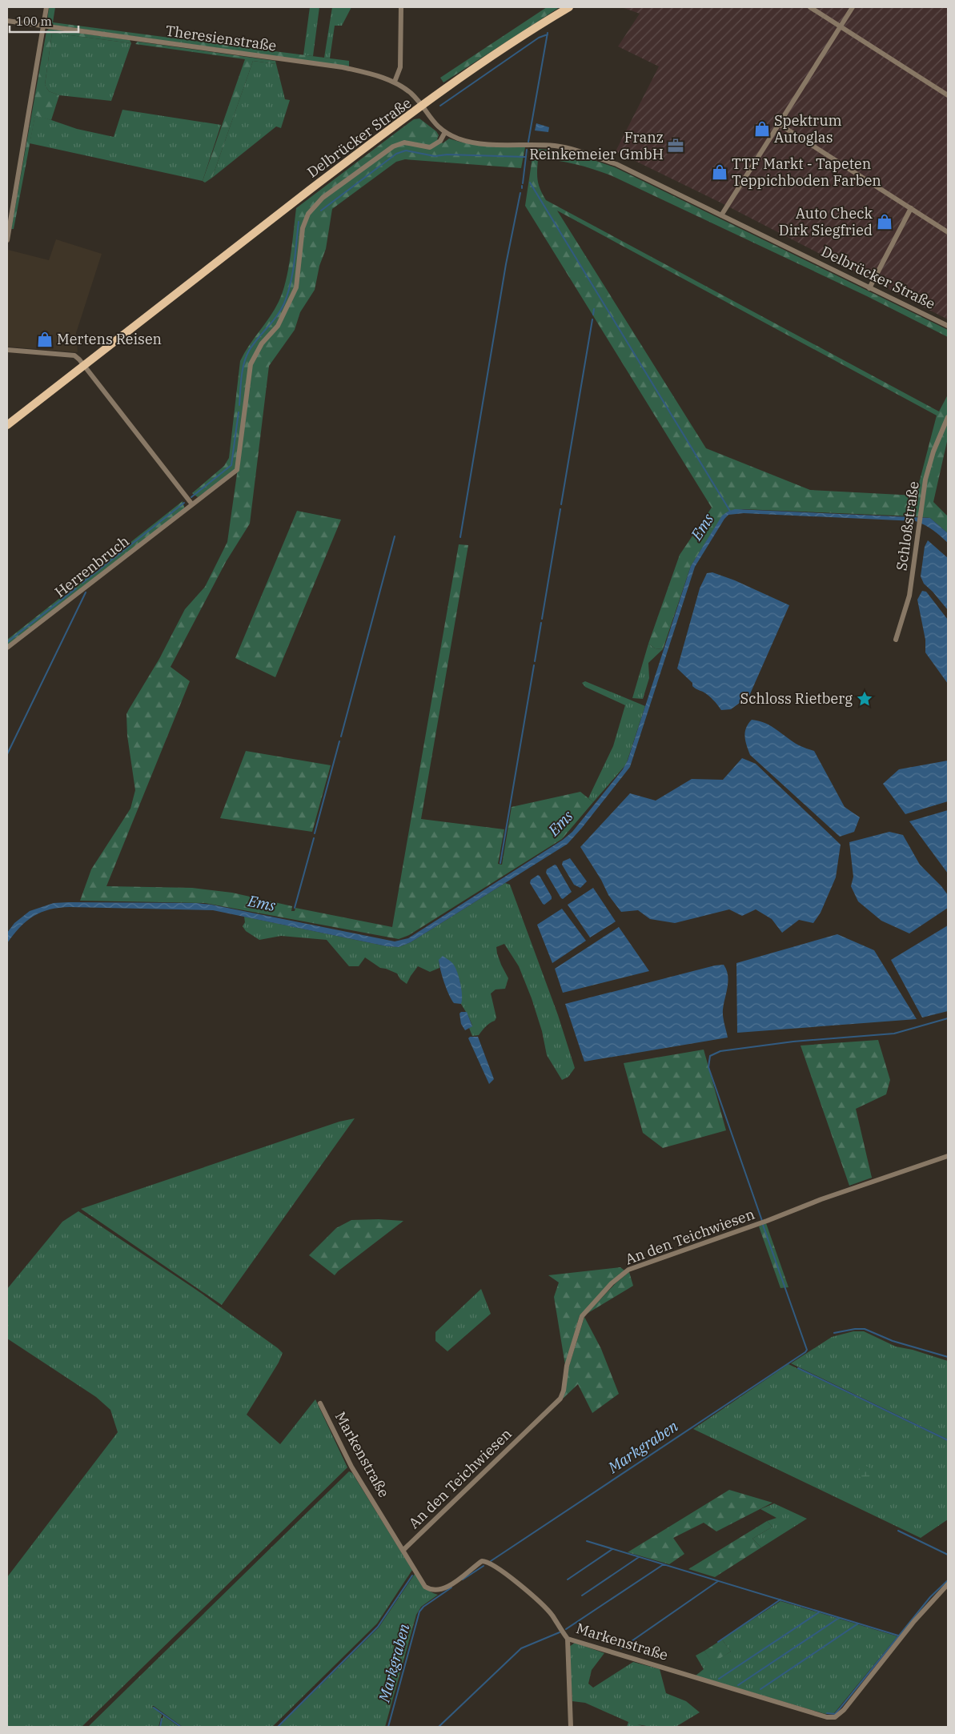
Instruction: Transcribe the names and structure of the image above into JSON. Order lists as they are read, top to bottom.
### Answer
{
  "streets": {
    "main road": ["Delbrücker Straße"],
    "street": [
      "Theresienstraße",
      "Schloßstraße",
      "Herrenbruch",
      "An den Teichwiesen",
      "Markenstraße"
    ]
  },
  "crossings": [
    ["Theresienstraße", "Delbrücker Straße"],
    ["Delbrücker Straße", "Herrenbruch"],
    ["An den Teichwiesen", "Markenstraße"]
  ],
  "water": ["Ems", "Markgraben"],
  "places": {
    "shop": [
      "Spektrum Autoglas",
      "TTF Markt - Tapeten Teppichboden Farben",
      "Auto Check Dirk Siegfried",
      "Mertens Reisen"
    ],
    "office": ["Franz Reinkemeier GmbH"],
    "place": ["Schloss Rietberg"]
  },
  "scale_bar": "100 m"
}
